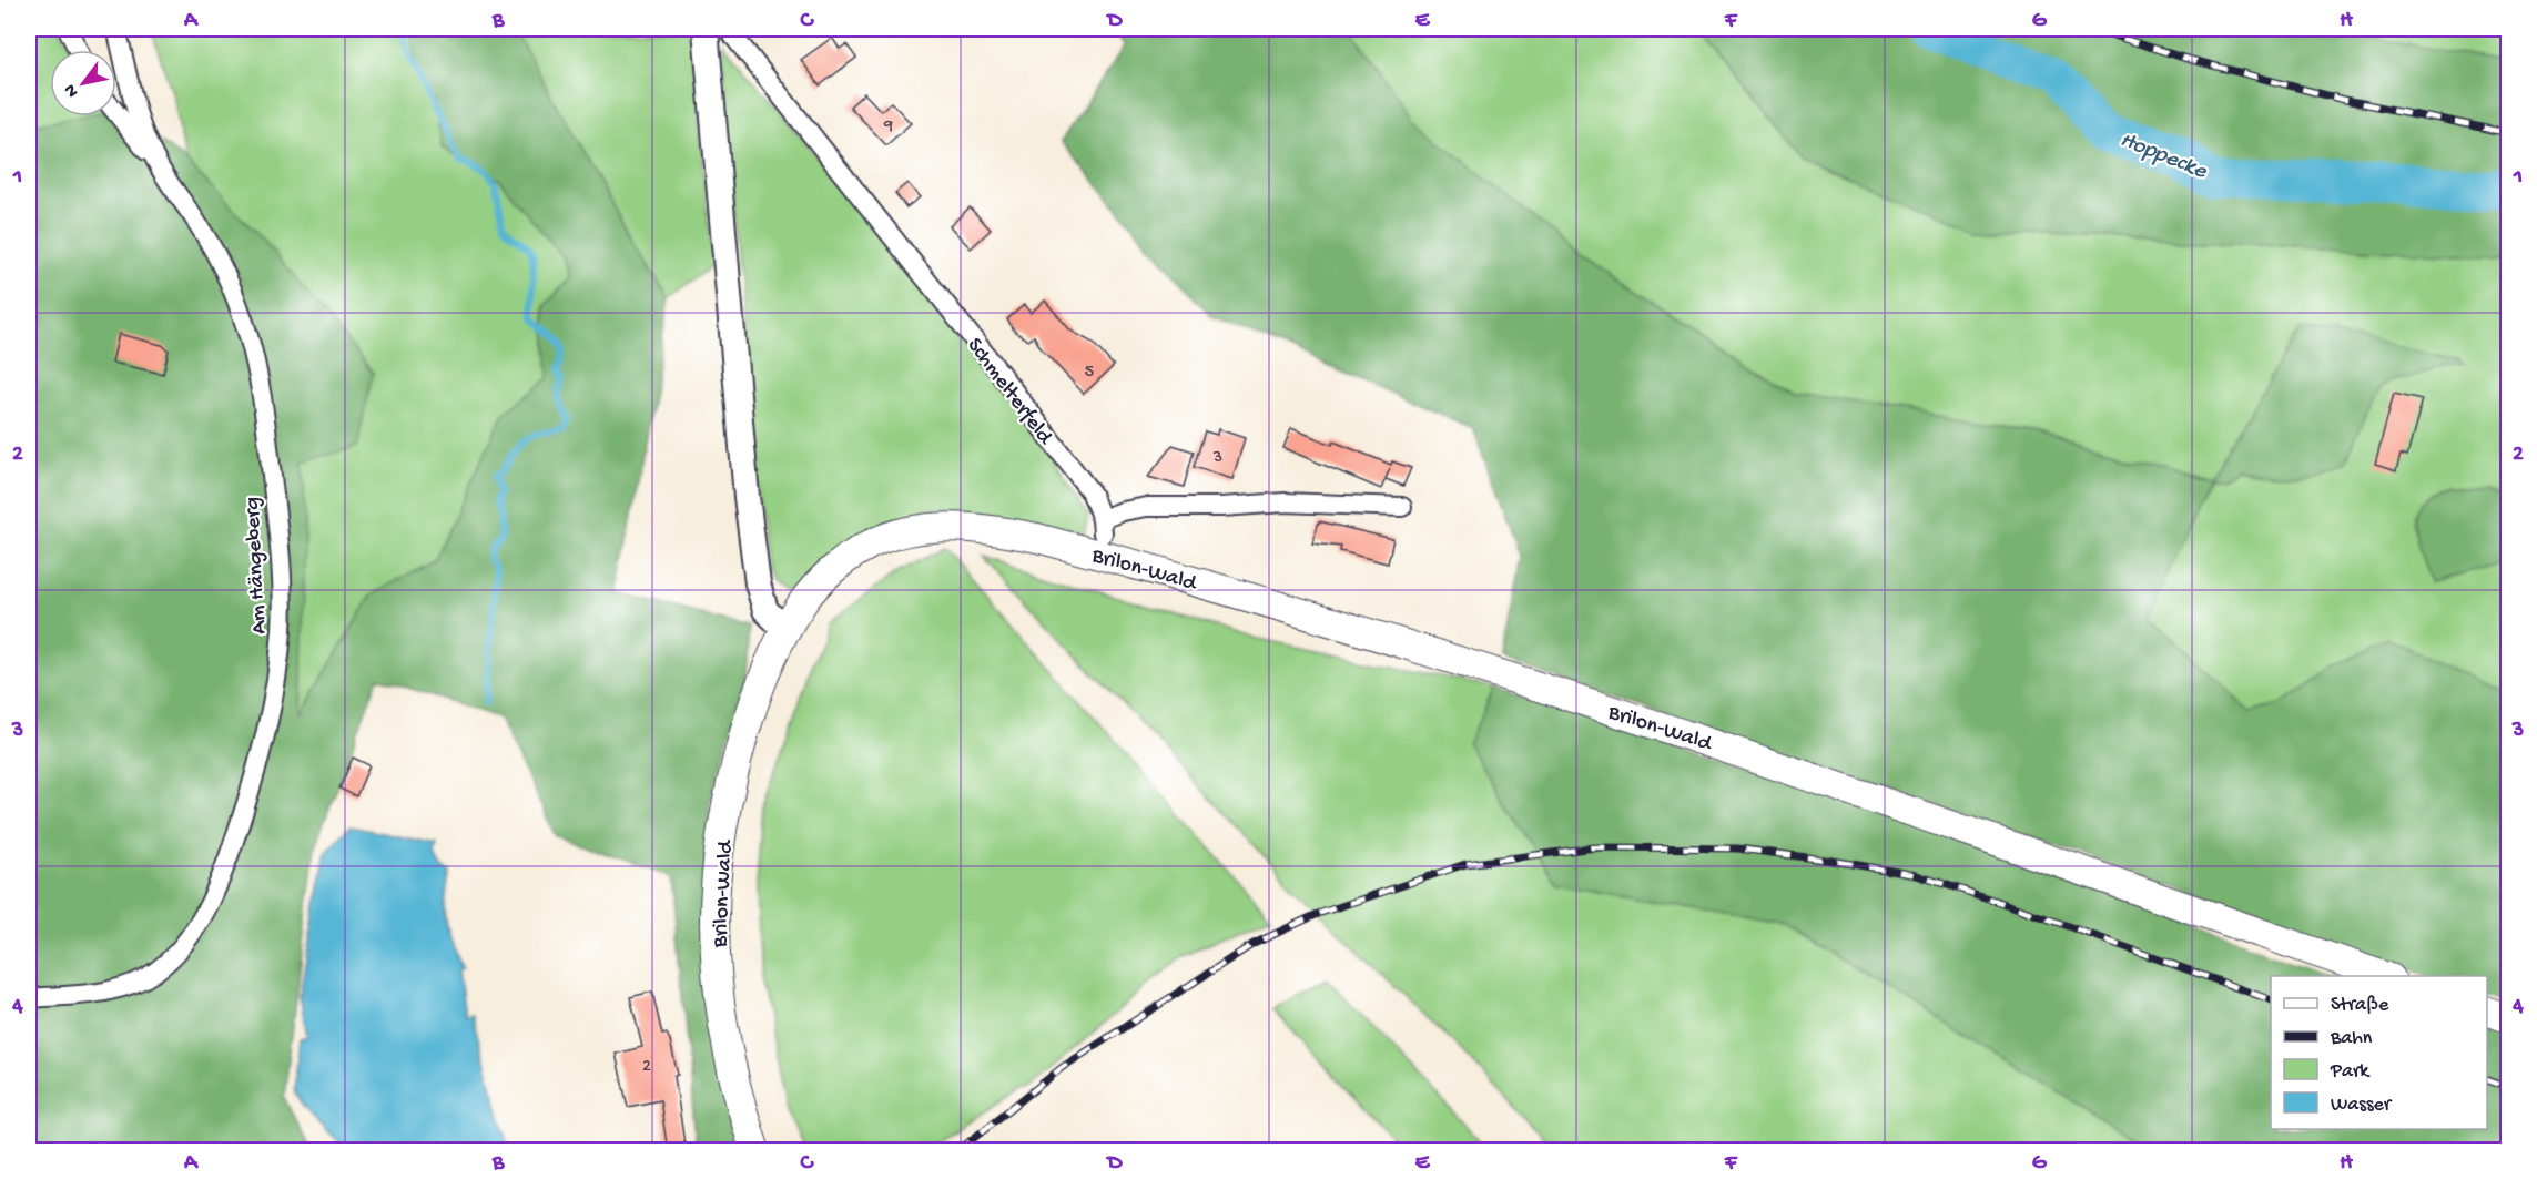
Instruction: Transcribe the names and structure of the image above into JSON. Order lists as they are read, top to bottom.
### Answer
{
  "streets": {
    "main road": ["Brilon-Wald"],
    "street": ["Schmelterfeld", "Am Hängeberg"]
  },
  "water": ["Hoppecke"],
  "house_numbers": [
    "9",
    "5",
    "3",
    "2"
  ],
  "legend": [
    "Straße",
    "Bahn",
    "Park",
    "Wasser"
  ],
  "north": "bottom left",
  "grid": {
    "columns": [
      "A",
      "B",
      "C",
      "D",
      "E",
      "F",
      "G",
      "H"
    ],
    "rows": [
      "1",
      "2",
      "3",
      "4"
    ]
  }
}
